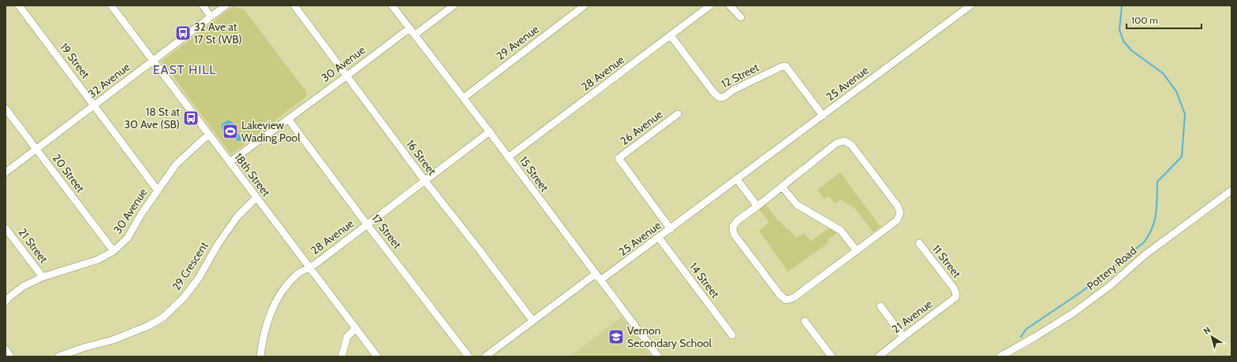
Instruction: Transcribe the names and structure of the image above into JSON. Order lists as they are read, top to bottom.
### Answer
{
  "streets": {
    "street": [
      "29 Avenue",
      "19 Street",
      "30 Avenue",
      "28 Avenue",
      "12 Street",
      "32 Avenue",
      "25 Avenue",
      "26 Avenue",
      "16 Street",
      "20 Street",
      "15 Street",
      "18th Street",
      "17 Street",
      "21 Street",
      "11 Street",
      "29 Crescent",
      "Pottery Road",
      "14 Street",
      "21 Avenue"
    ]
  },
  "crossings": [
    ["29 Avenue", "15 Street"],
    ["19 Street", "30 Avenue"],
    ["19 Street", "32 Avenue"],
    ["30 Avenue", "16 Street"],
    ["30 Avenue", "20 Street"],
    ["30 Avenue", "15 Street"],
    ["30 Avenue", "18th Street"],
    ["30 Avenue", "17 Street"],
    ["30 Avenue", "21 Street"],
    ["28 Avenue", "12 Street"],
    ["28 Avenue", "16 Street"],
    ["28 Avenue", "15 Street"],
    ["28 Avenue", "18th Street"],
    ["28 Avenue", "17 Street"],
    ["12 Street", "25 Avenue"],
    ["32 Avenue", "20 Street"],
    ["32 Avenue", "18th Street"],
    ["25 Avenue", "26 Avenue"],
    ["25 Avenue", "15 Street"],
    ["25 Avenue", "14 Street"],
    ["18th Street", "29 Crescent"],
    ["11 Street", "21 Avenue"]
  ],
  "districts": ["EAST HILL"],
  "places": {
    "bus stop": ["32 Ave at 17 St (WB)", "18 St at 30 Ave (SB)"],
    "sports": ["Lakeview Wading Pool"],
    "school or university": ["Vernon Secondary School"]
  },
  "scale_bar": "100 m",
  "north": "top left"
}
